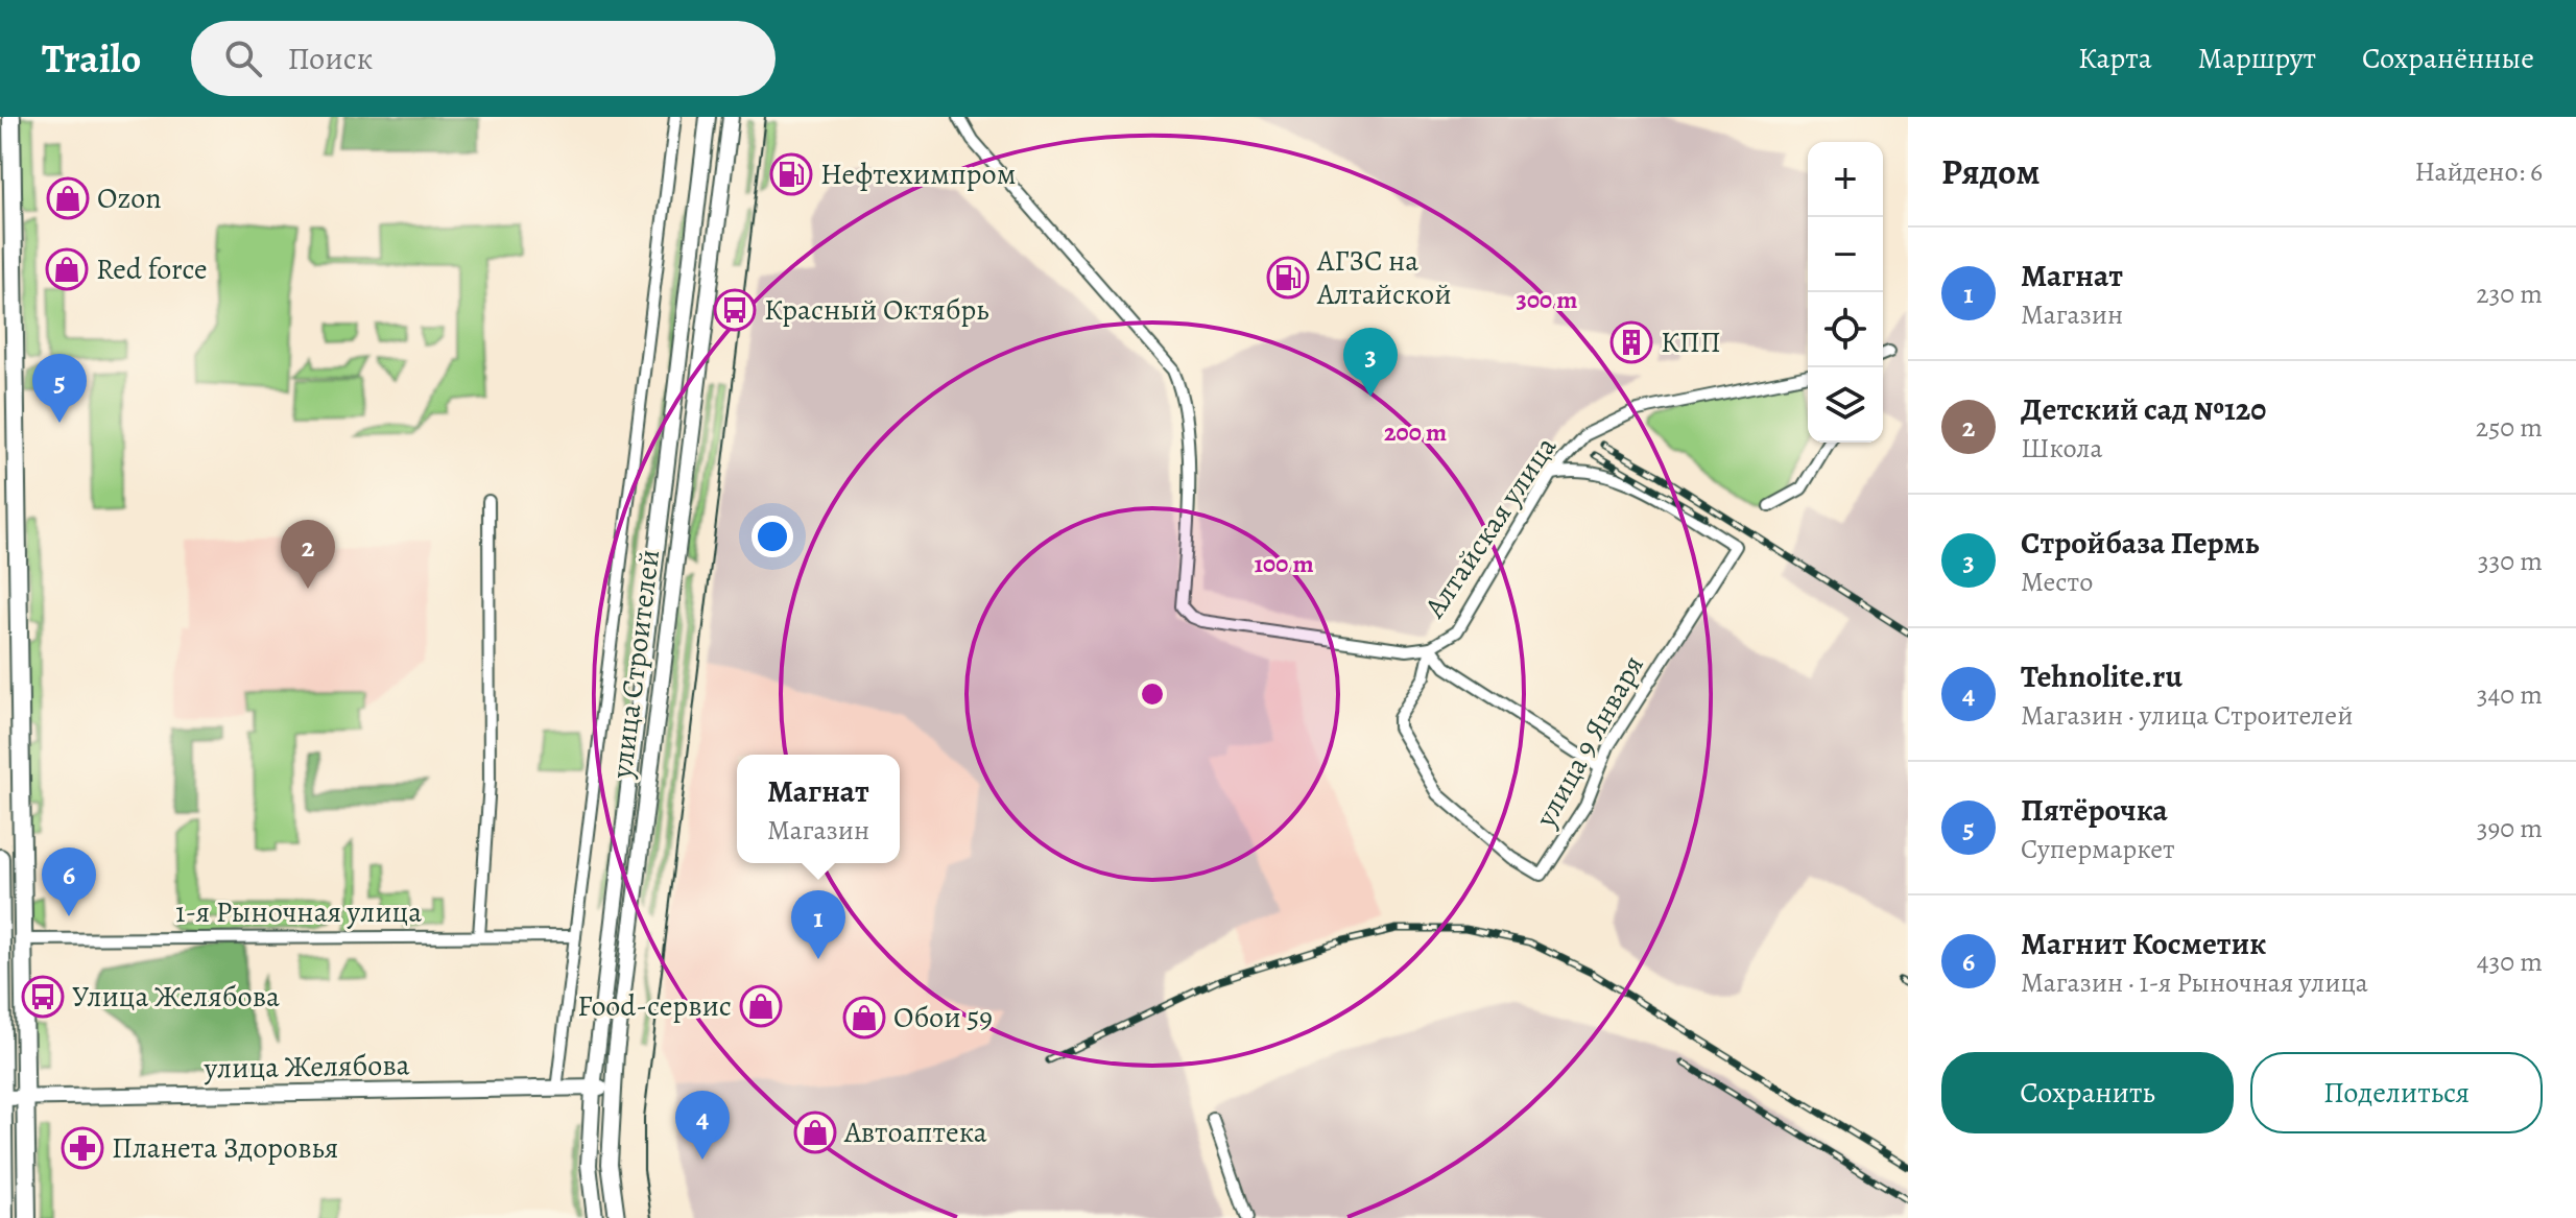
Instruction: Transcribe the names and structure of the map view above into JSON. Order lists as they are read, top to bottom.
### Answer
{
  "streets": {
    "main road": ["улица Строителей", "улица Желябова"],
    "street": ["Алтайская улица", "улица 9 Января", "1-я Рыночная улица"]
  },
  "crossings": [
    ["Алтайская улица", "улица 9 Января"],
    ["улица Строителей", "улица Желябова"]
  ],
  "places": {
    "fuel station": ["Нефтехимпром", "АГЗС на Алтайской"],
    "shop": [
      "Ozon",
      "Red force",
      "Food-сервис",
      "Обои 59",
      "Автоаптека"
    ],
    "bus stop": ["Красный Октябрь", "Улица Желябова"],
    "building": ["КПП"],
    "pharmacy": ["Планета Здоровья"]
  },
  "page": {
    "header": "Trailo",
    "search": "Поиск",
    "nav": ["Карта", "Маршрут", "Сохранённые"],
    "heading": ["Рядом", "Найдено: 6"],
    "map_buttons": ["+", "−"],
    "list": [
      {
        "mark": "1",
        "name": "Магнат",
        "note": "Магазин",
        "value": "230 m"
      },
      {
        "mark": "2",
        "name": "Детский сад №120",
        "note": "Школа",
        "value": "250 m"
      },
      {
        "mark": "3",
        "name": "Стройбаза Пермь",
        "note": "Место",
        "value": "330 m"
      },
      {
        "mark": "4",
        "name": "Tehnolite.ru",
        "note": "Магазин · улица Строителей",
        "value": "340 m"
      },
      {
        "mark": "5",
        "name": "Пятёрочка",
        "note": "Супермаркет",
        "value": "390 m"
      },
      {
        "mark": "6",
        "name": "Магнит Косметик",
        "note": "Магазин · 1-я Рыночная улица",
        "value": "430 m"
      }
    ],
    "pins": [
      "3",
      "5",
      "2",
      "6",
      "1",
      "4"
    ],
    "popup": ["Магнат", "Магазин"],
    "buttons": ["Сохранить", "Поделиться"]
  },
  "rings": ["300 m", "200 m", "100 m"]
}
